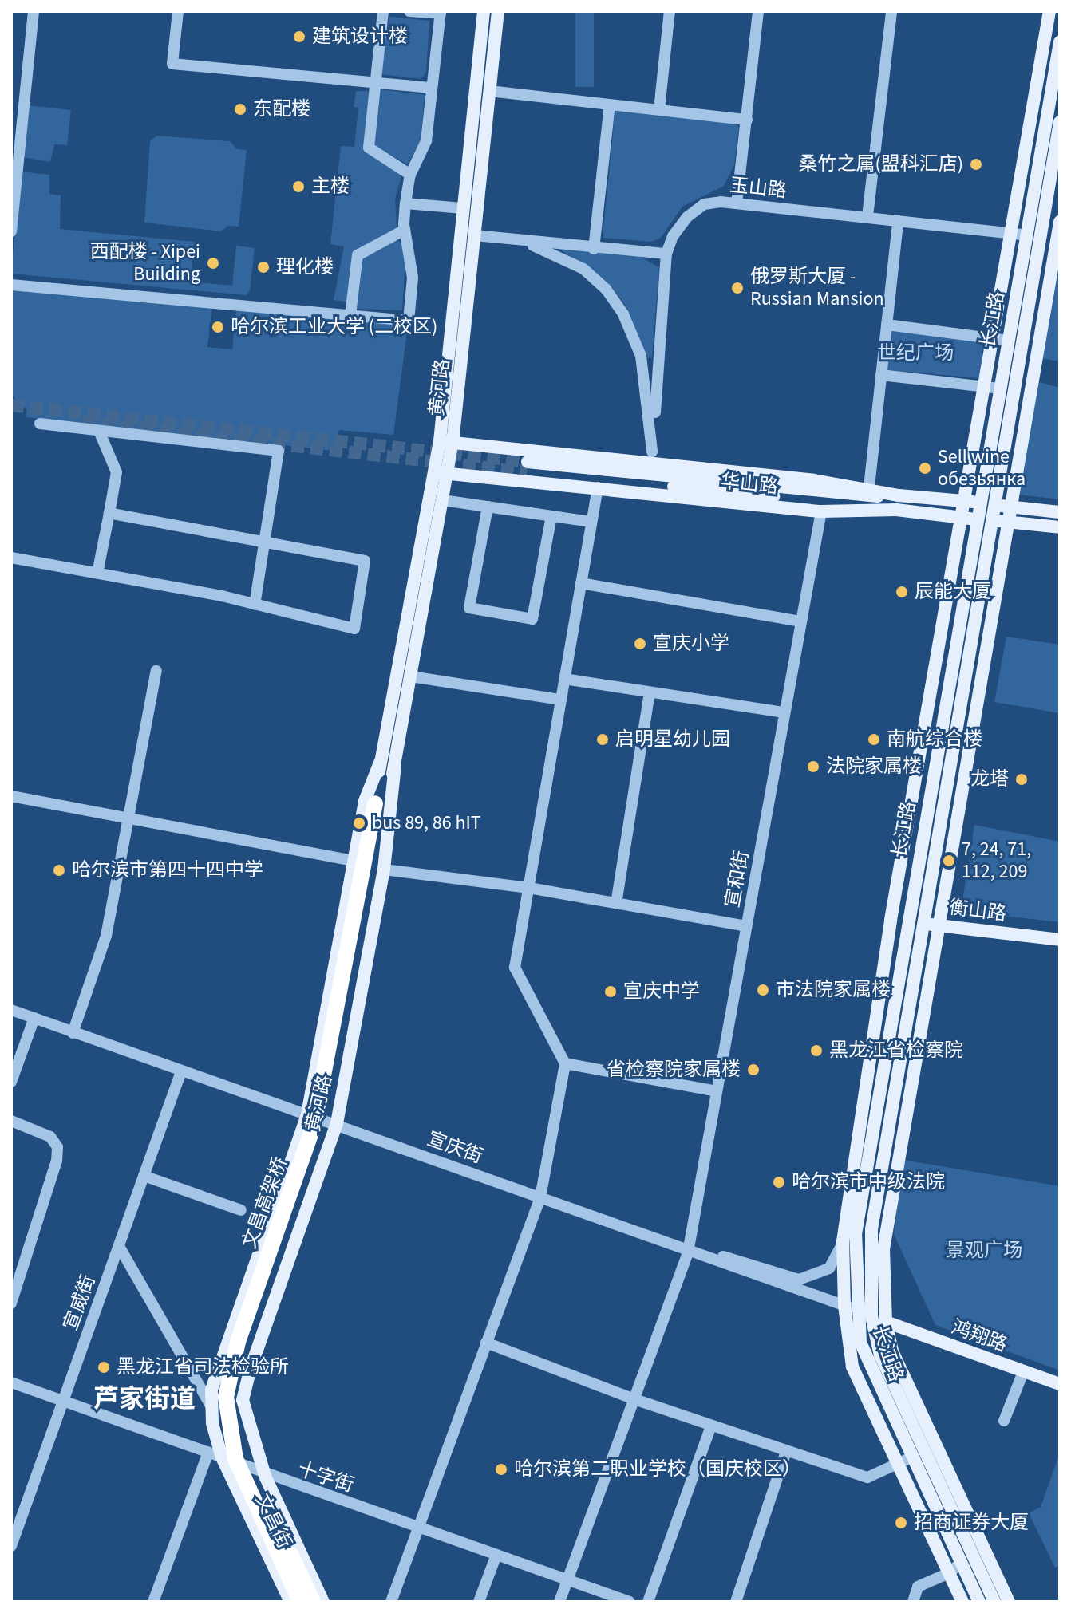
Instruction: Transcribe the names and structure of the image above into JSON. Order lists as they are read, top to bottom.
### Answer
{
  "streets": {
    "highway": ["文昌高架桥"],
    "main road": [
      "长江路",
      "黄河路",
      "华山路",
      "衡山路",
      "鸿翔路",
      "文昌街"
    ],
    "street": [
      "玉山路",
      "宣和街",
      "宣庆街",
      "宣威街",
      "十字街"
    ]
  },
  "crossings": [
    ["玉山路", "长江路"],
    ["长江路", "华山路"],
    ["长江路", "衡山路"],
    ["长江路", "宣庆街"],
    ["黄河路", "华山路"],
    ["黄河路", "宣庆街"],
    ["黄河路", "文昌高架桥"],
    ["黄河路", "十字街"],
    ["黄河路", "文昌街"],
    ["华山路", "宣和街"],
    ["宣和街", "宣庆街"],
    ["宣和街", "十字街"],
    ["宣庆街", "宣威街"],
    ["宣庆街", "鸿翔路"],
    ["宣威街", "十字街"],
    ["十字街", "文昌街"]
  ],
  "districts": ["芦家街道"],
  "parks": ["世纪广场", "景观广场"],
  "places": [
    "建筑设计楼",
    "东配楼",
    "桑竹之属(盟科汇店)",
    "主楼",
    "西配楼 - Xipei Building",
    "理化楼",
    "俄罗斯大厦 - Russian Mansion",
    "哈尔滨工业大学 (二校区)",
    "Sell wine обезьянка",
    "辰能大厦",
    "宣庆小学",
    "启明星幼儿园",
    "南航综合楼",
    "法院家属楼",
    "龙塔",
    "bus 89, 86 hIT",
    "7, 24, 71, 112, 209",
    "哈尔滨市第四十四中学",
    "市法院家属楼",
    "宣庆中学",
    "黑龙江省检察院",
    "省检察院家属楼",
    "哈尔滨市中级法院",
    "黑龙江省司法检验所",
    "哈尔滨第二职业学校（国庆校区）",
    "招商证券大厦"
  ]
}
